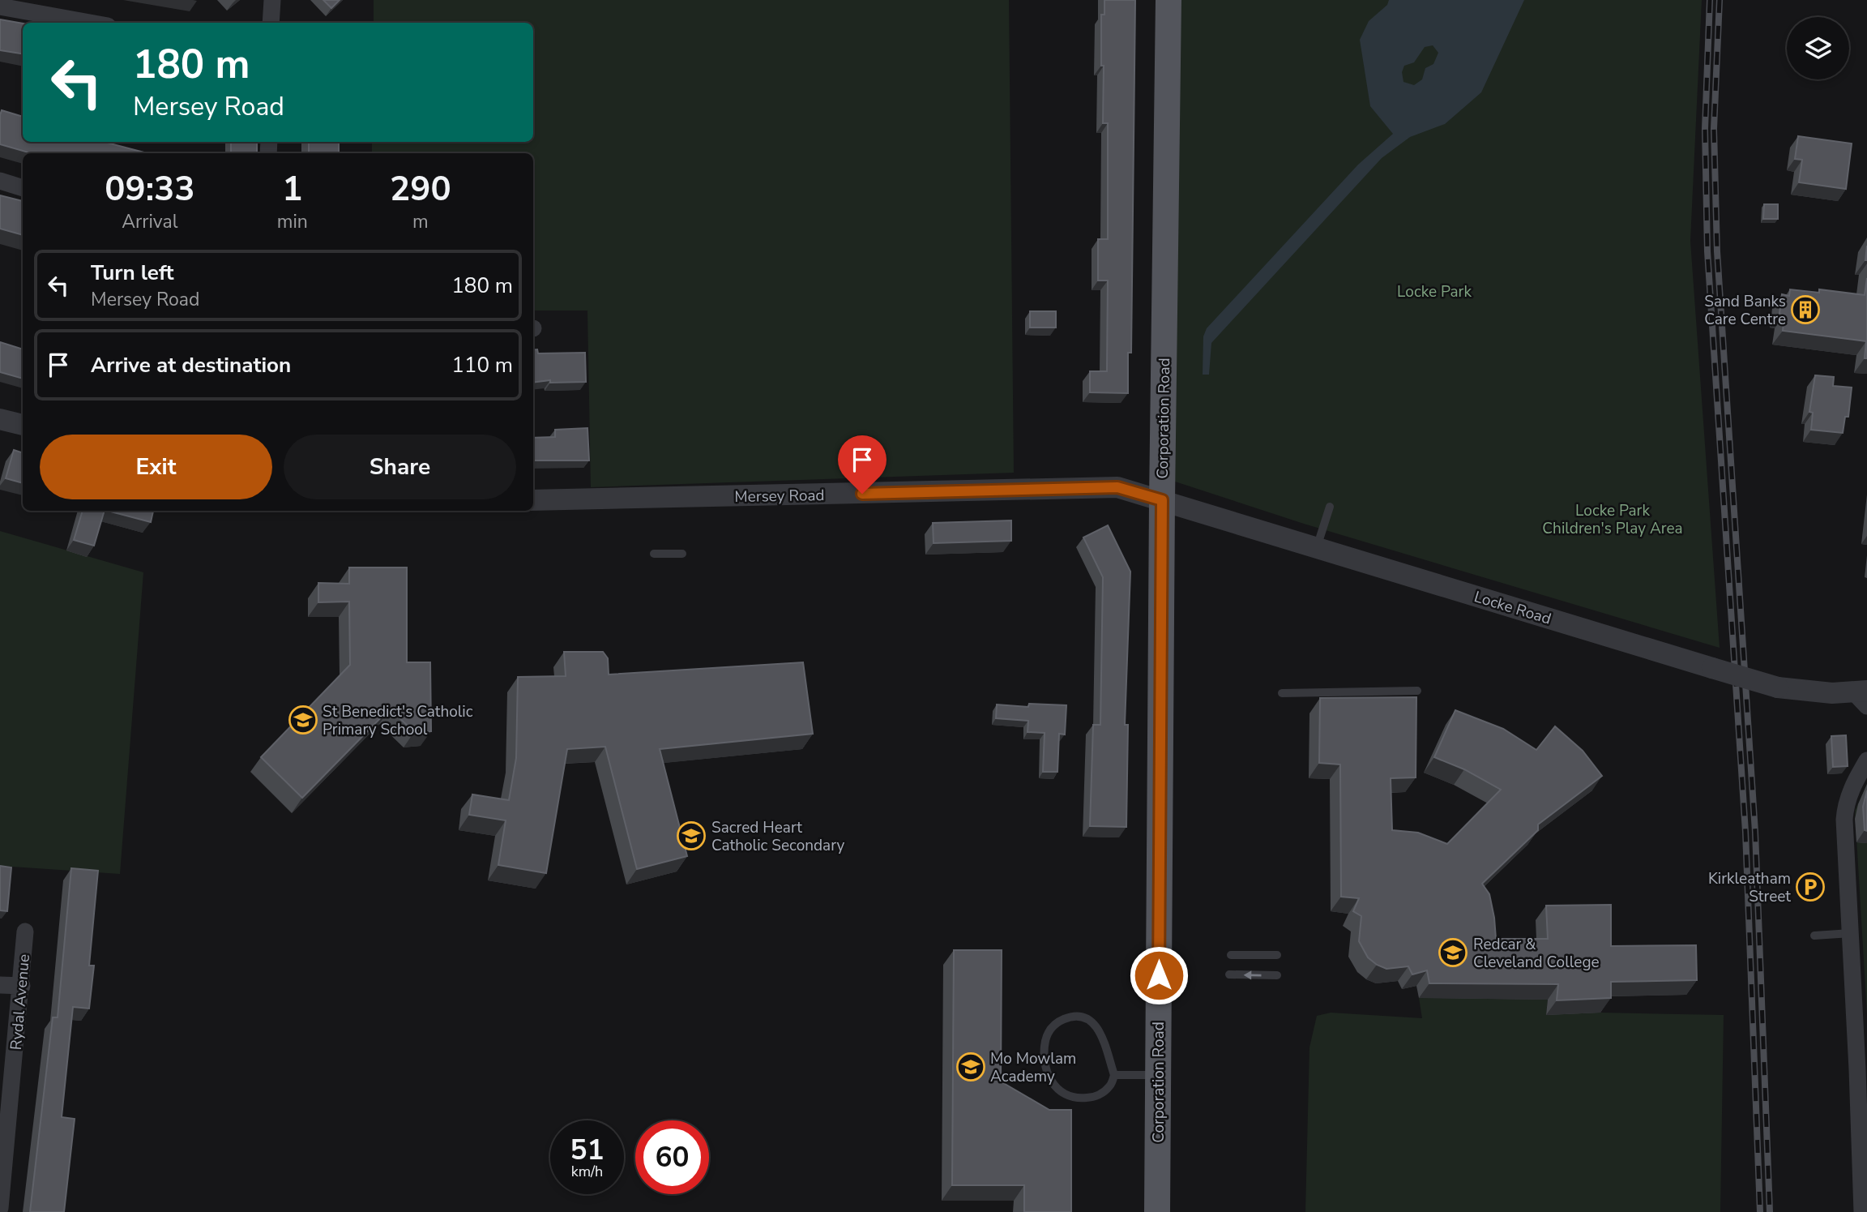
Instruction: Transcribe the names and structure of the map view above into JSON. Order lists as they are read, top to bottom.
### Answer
{
  "streets": {
    "main road": ["Corporation Road"],
    "street": ["Mersey Road", "Locke Road", "Rydal Avenue"]
  },
  "crossings": [
    ["Corporation Road", "Mersey Road"],
    ["Corporation Road", "Locke Road"],
    ["Mersey Road", "Locke Road"]
  ],
  "parks": ["Locke Park", "Locke Park Children's Play Area"],
  "places": {
    "building": ["Sand Banks Care Centre"],
    "school or university": [
      "St Benedict's Catholic Primary School",
      "Sacred Heart Catholic Secondary",
      "Redcar & Cleveland College",
      "Mo Mowlam Academy"
    ],
    "parking": ["Kirkleatham Street"]
  },
  "page": {
    "turn": ["180 m", "Mersey Road"],
    "eta": [
      "09:33",
      "Arrival",
      "1",
      "min",
      "290",
      "m"
    ],
    "list": [
      {
        "name": "Turn left",
        "note": "Mersey Road",
        "value": "180 m"
      },
      {
        "name": "Arrive at destination",
        "value": "110 m"
      }
    ],
    "buttons": ["Exit", "Share"],
    "speed": "51 km/h",
    "limit": "60"
  }
}
